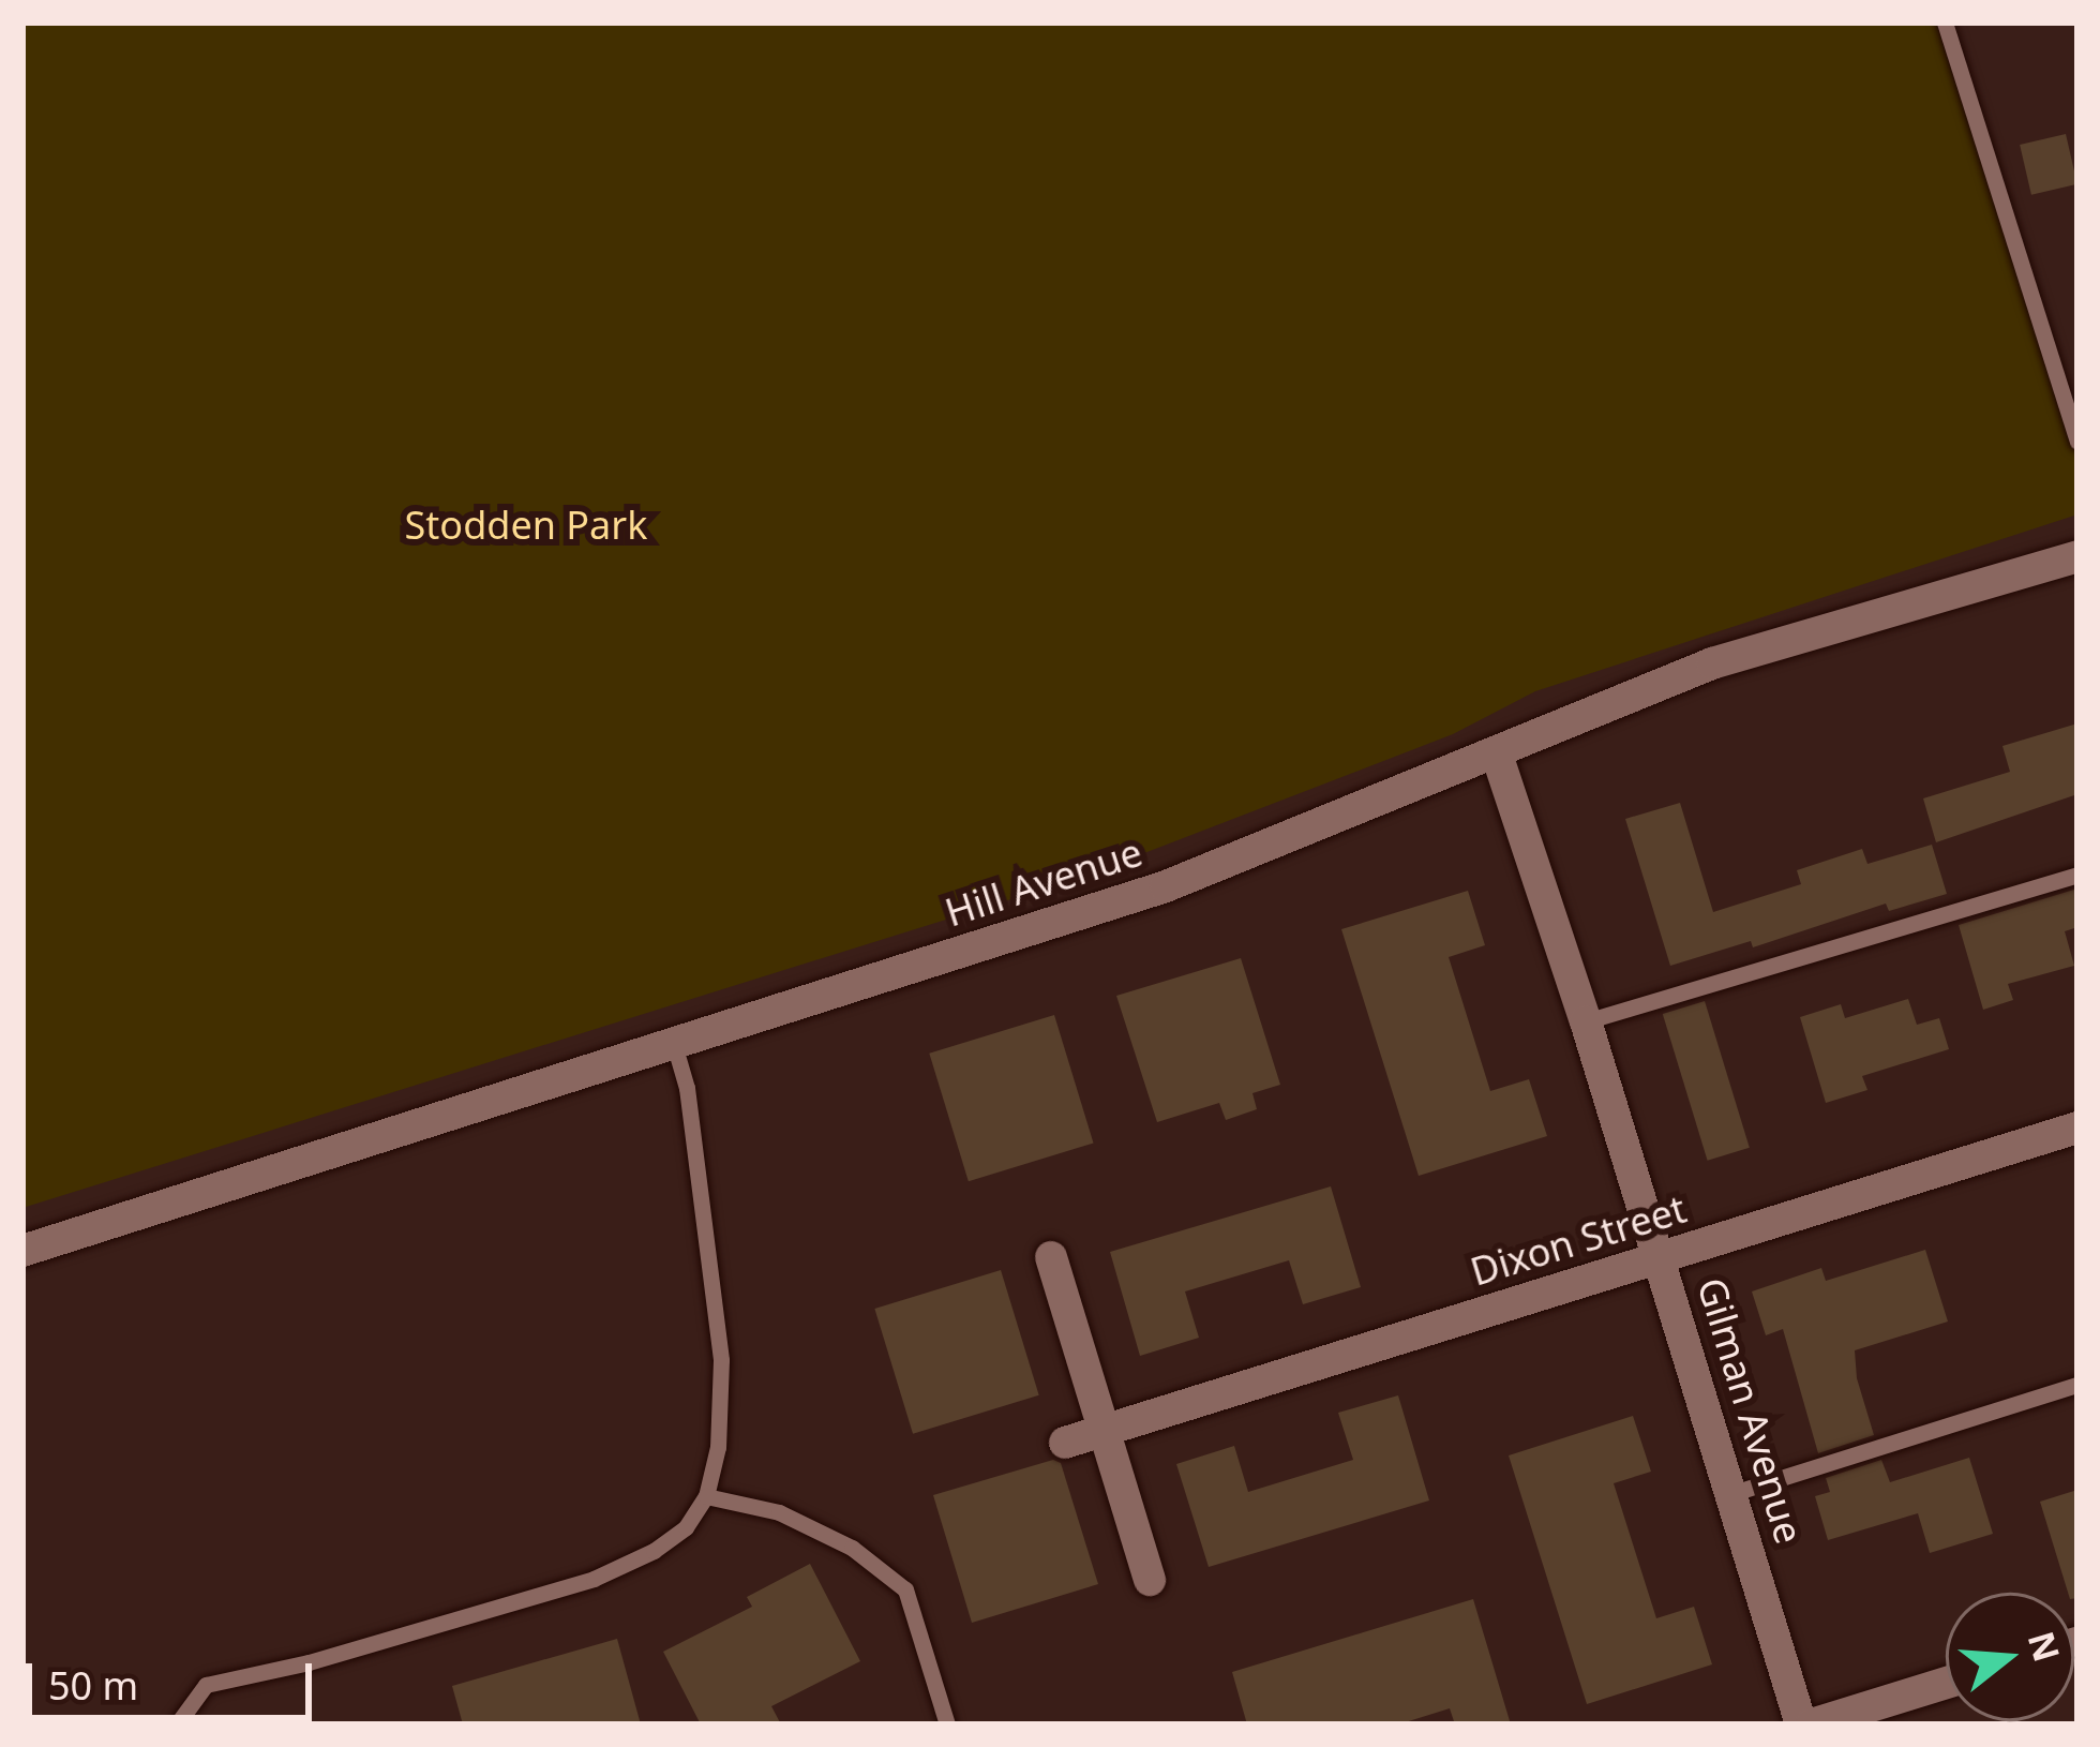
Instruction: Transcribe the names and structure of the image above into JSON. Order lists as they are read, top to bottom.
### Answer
{
  "streets": {
    "street": ["Hill Avenue", "Dixon Street", "Gilman Avenue"]
  },
  "crossings": [
    ["Hill Avenue", "Gilman Avenue"],
    ["Dixon Street", "Gilman Avenue"]
  ],
  "parks": ["Stodden Park"],
  "scale_bar": "50 m",
  "north": "right"
}
